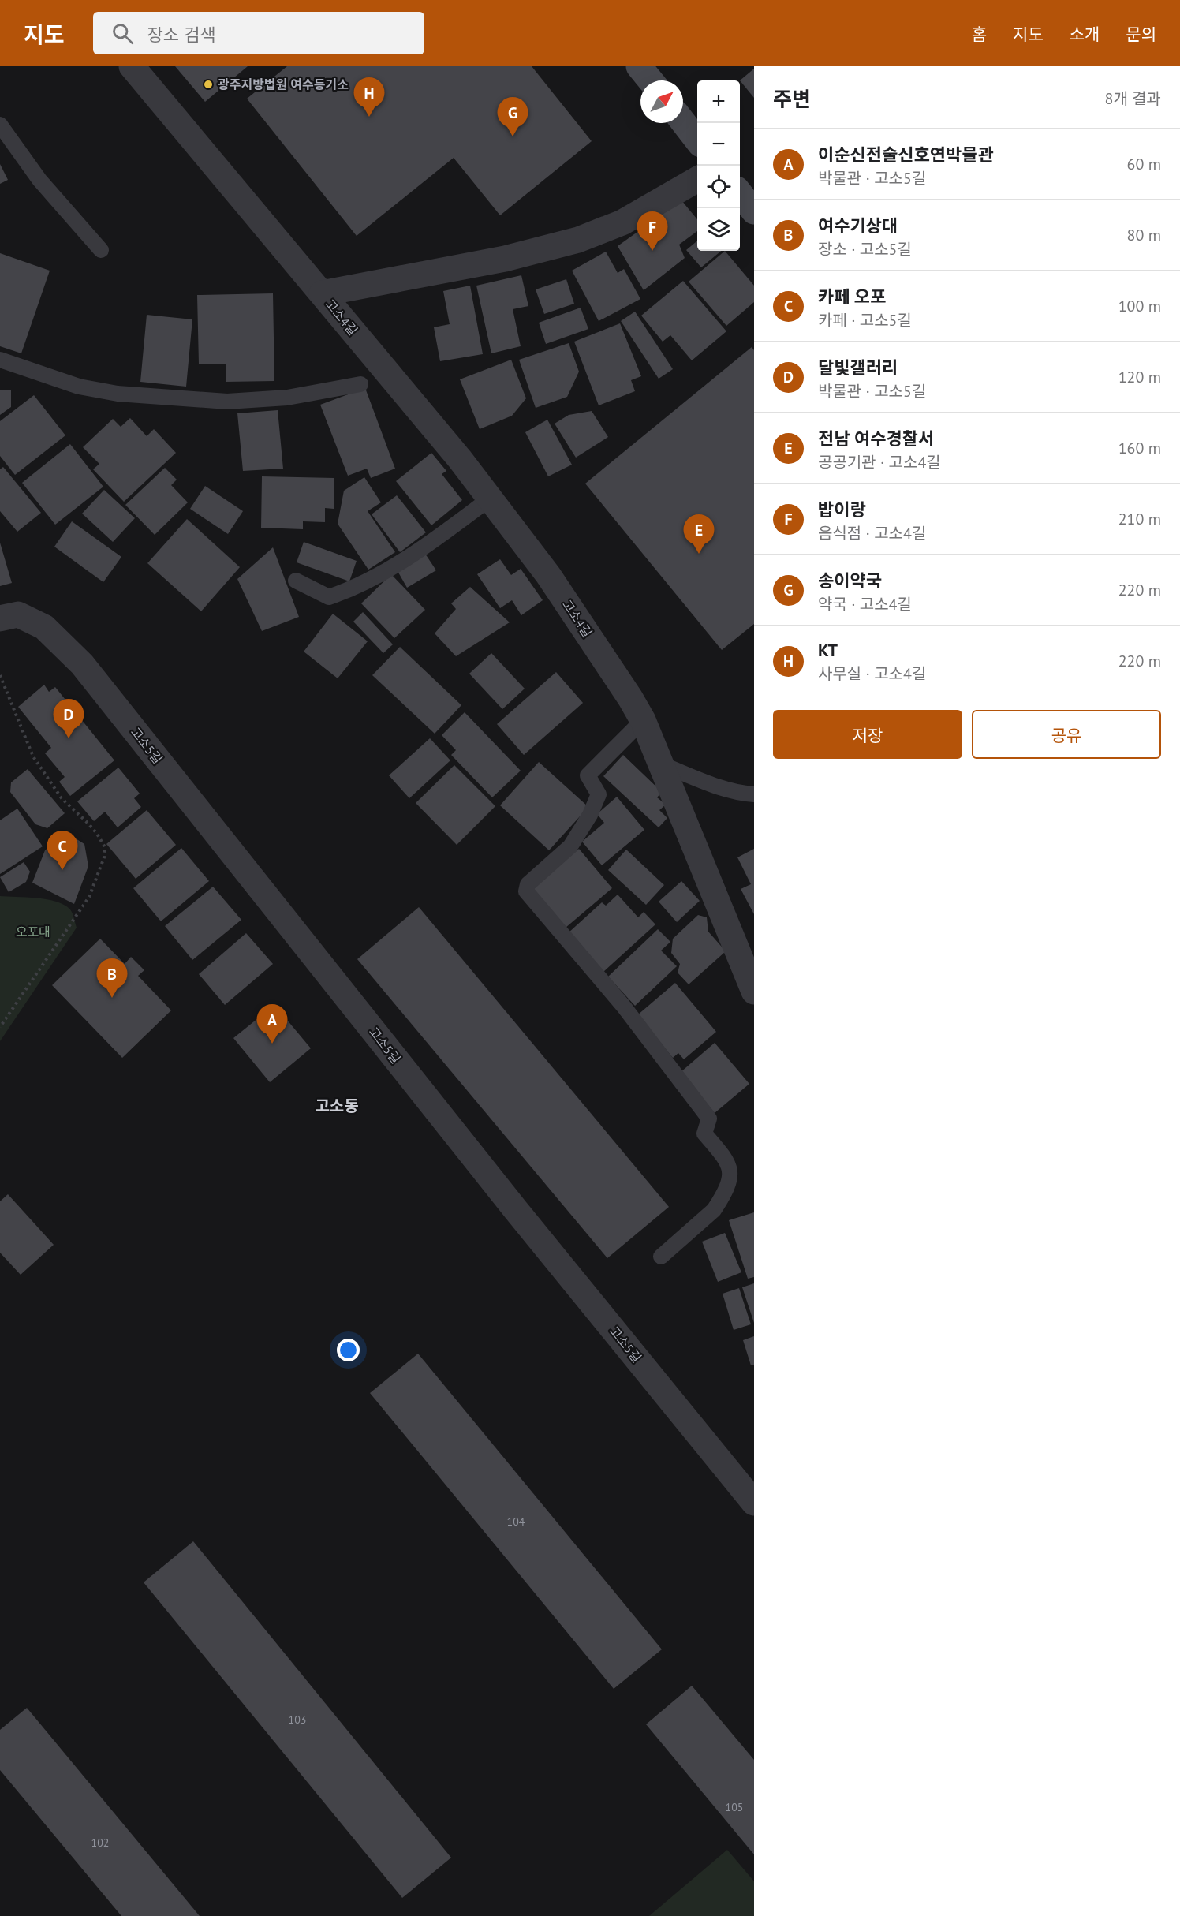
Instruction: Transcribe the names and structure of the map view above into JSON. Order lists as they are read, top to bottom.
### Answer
{
  "streets": {
    "street": ["고소4길", "고소5길"]
  },
  "districts": ["고소동"],
  "parks": ["오포대"],
  "places": ["광주지방법원 여수등기소"],
  "house_numbers": [
    "104",
    "103",
    "105",
    "102"
  ],
  "north": "top right",
  "page": {
    "header": "지도",
    "search": "장소 검색",
    "nav": [
      "홈",
      "지도",
      "소개",
      "문의"
    ],
    "heading": ["주변", "8개 결과"],
    "pins": [
      "H",
      "G",
      "F",
      "E",
      "D",
      "C",
      "B",
      "A"
    ],
    "map_buttons": ["+", "−"],
    "list": [
      {
        "mark": "A",
        "name": "이순신전술신호연박물관",
        "note": "박물관 · 고소5길",
        "value": "60 m"
      },
      {
        "mark": "B",
        "name": "여수기상대",
        "note": "장소 · 고소5길",
        "value": "80 m"
      },
      {
        "mark": "C",
        "name": "카페 오포",
        "note": "카페 · 고소5길",
        "value": "100 m"
      },
      {
        "mark": "D",
        "name": "달빛갤러리",
        "note": "박물관 · 고소5길",
        "value": "120 m"
      },
      {
        "mark": "E",
        "name": "전남 여수경찰서",
        "note": "공공기관 · 고소4길",
        "value": "160 m"
      },
      {
        "mark": "F",
        "name": "밥이랑",
        "note": "음식점 · 고소4길",
        "value": "210 m"
      },
      {
        "mark": "G",
        "name": "송이약국",
        "note": "약국 · 고소4길",
        "value": "220 m"
      },
      {
        "mark": "H",
        "name": "KT",
        "note": "사무실 · 고소4길",
        "value": "220 m"
      }
    ],
    "buttons": ["저장", "공유"]
  }
}
